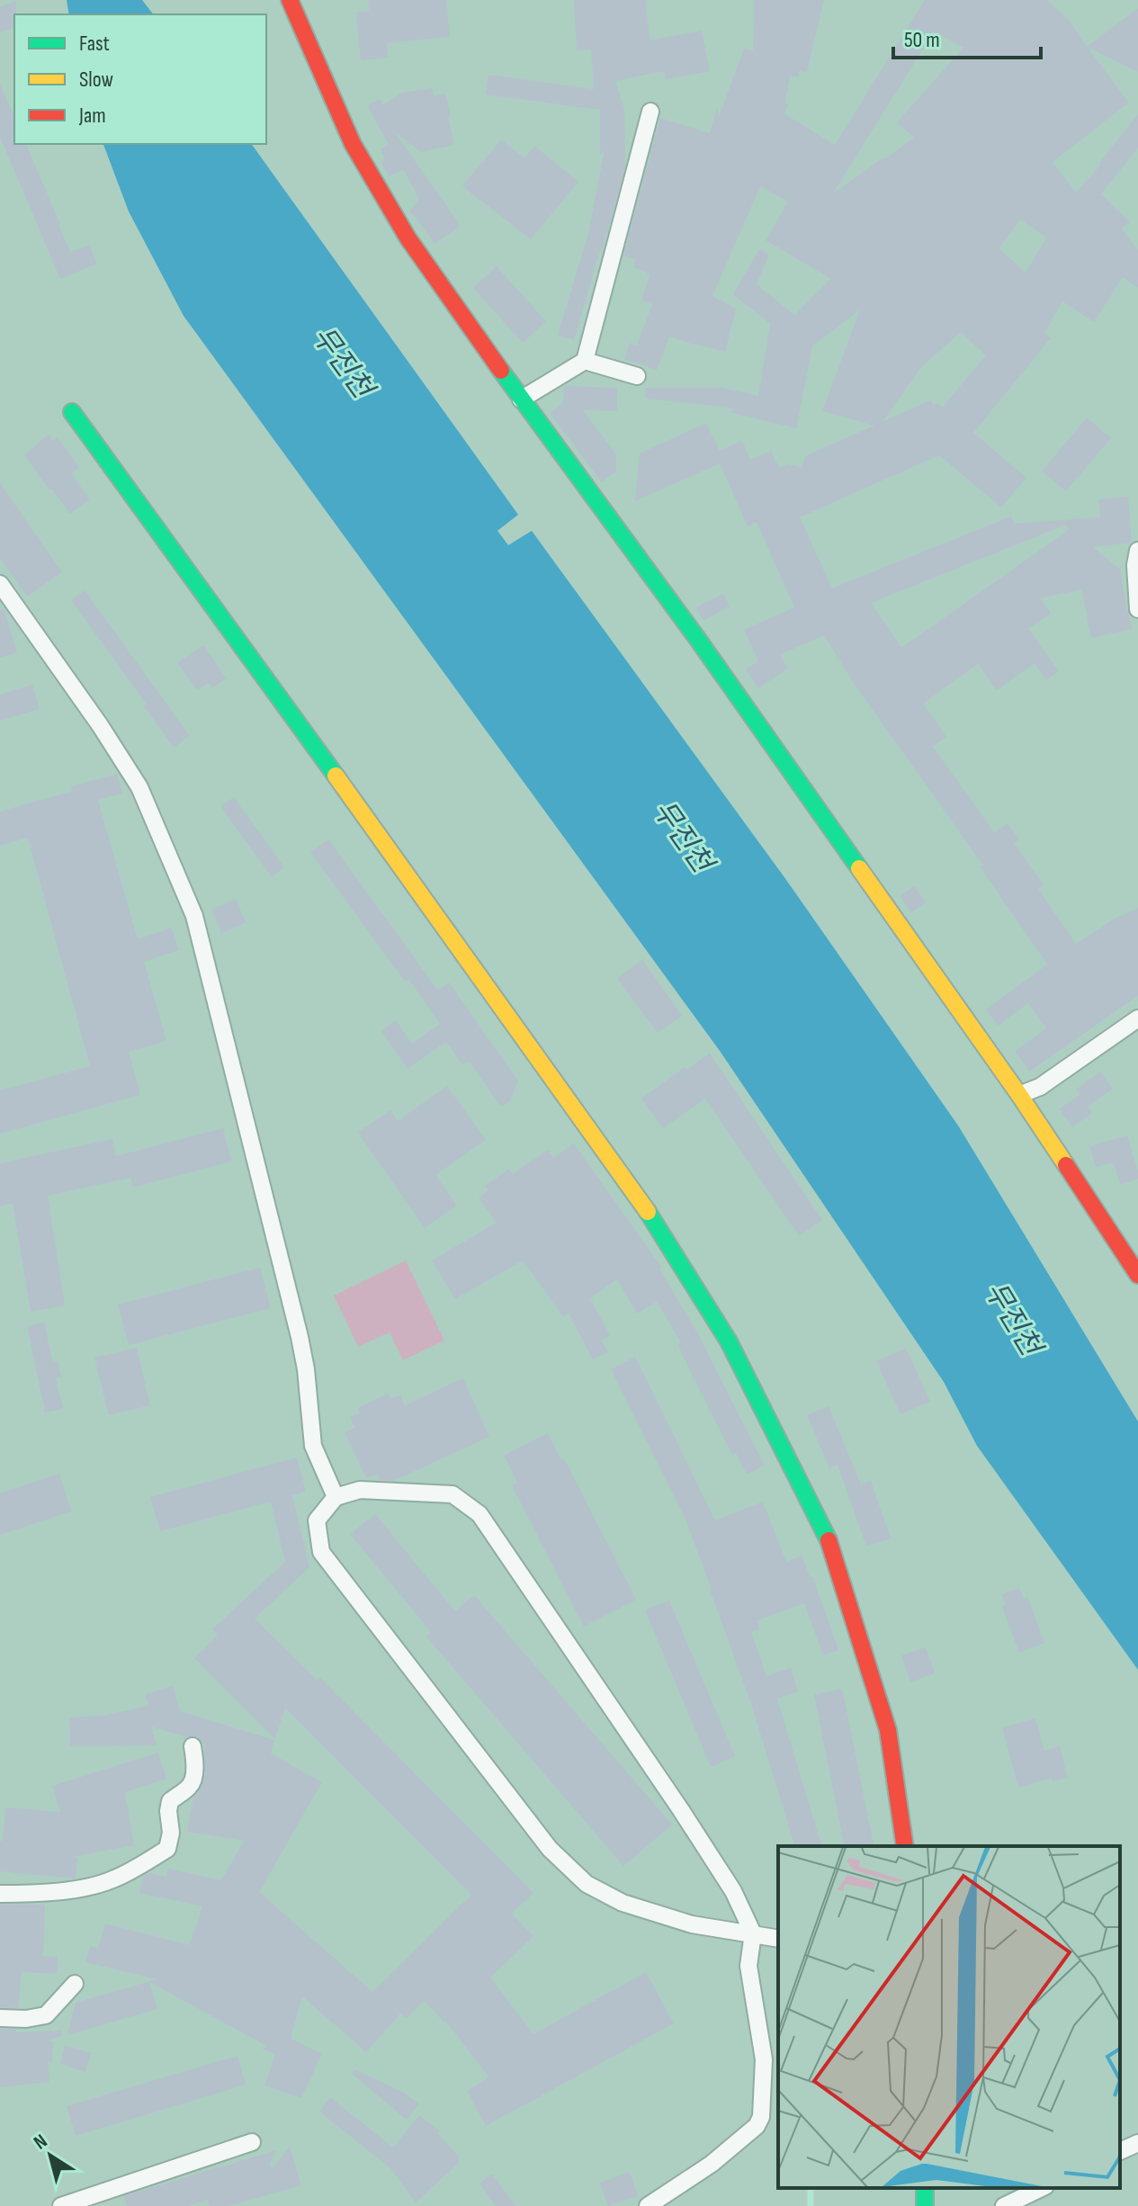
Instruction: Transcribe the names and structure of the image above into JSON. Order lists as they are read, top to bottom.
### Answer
{
  "water": ["무진천"],
  "legend": ["Fast", "Slow", "Jam"],
  "scale_bar": "50 m",
  "north": "top left"
}
